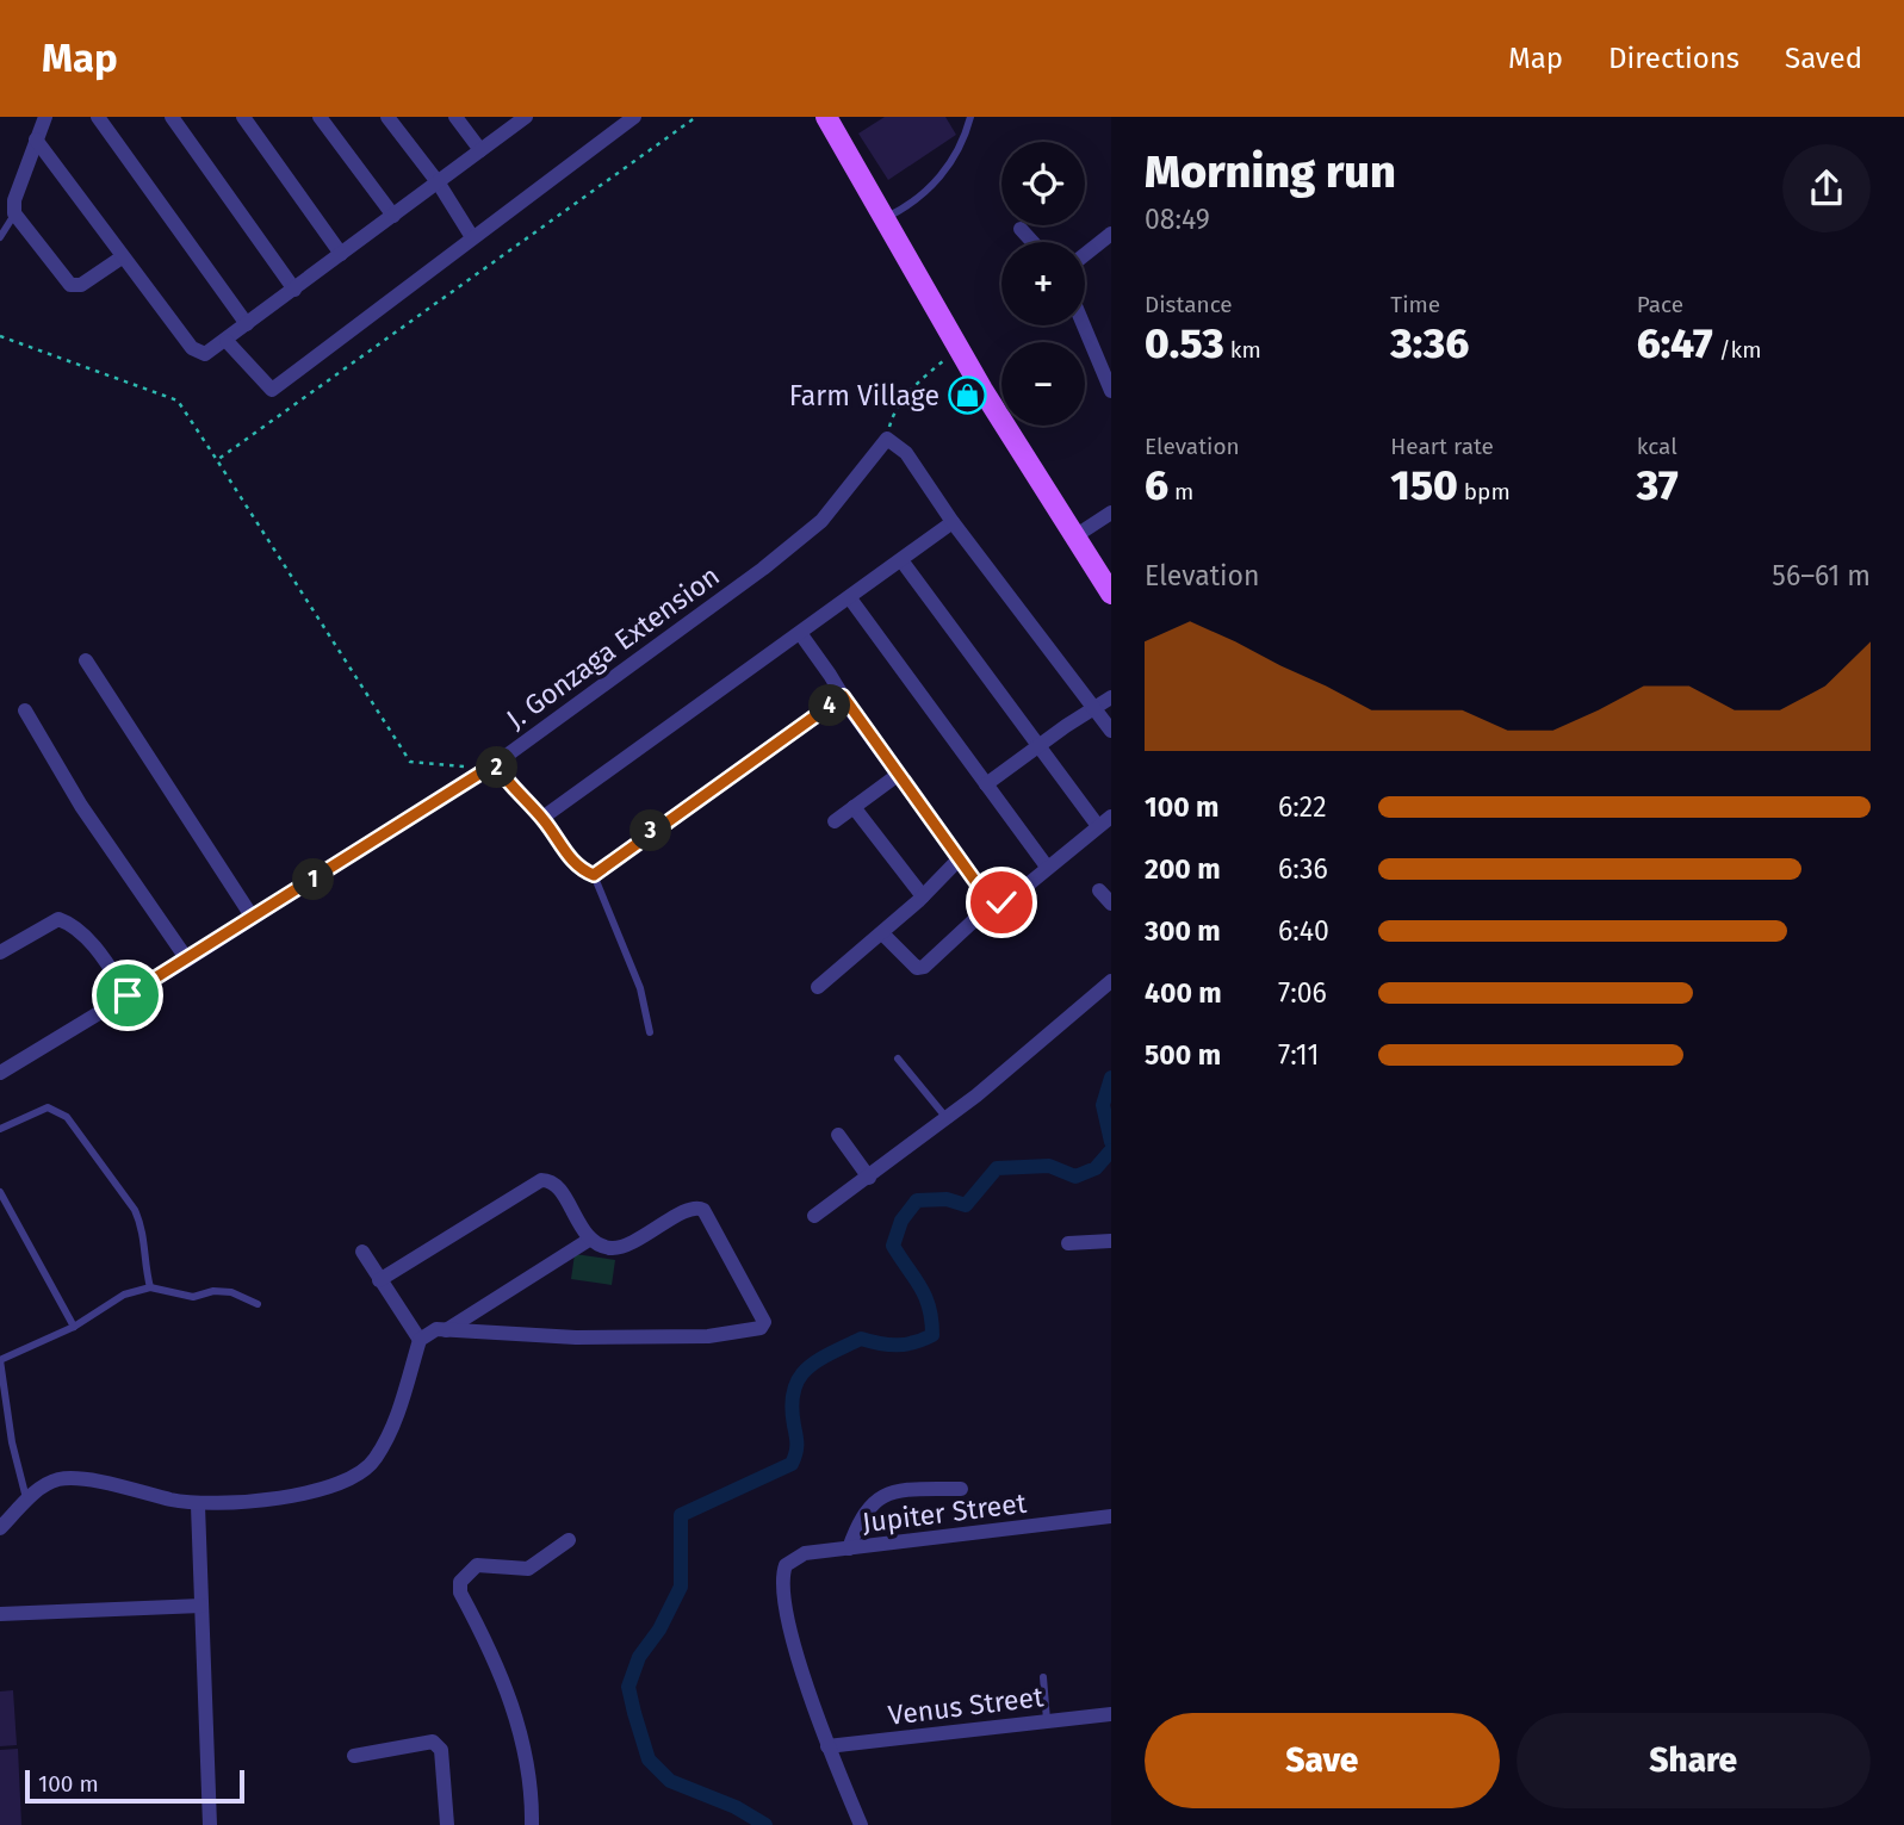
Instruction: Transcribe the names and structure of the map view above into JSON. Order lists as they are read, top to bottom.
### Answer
{
  "streets": {
    "street": ["J. Gonzaga Extension", "Jupiter Street", "Venus Street"]
  },
  "crossings": [
    ["Jupiter Street", "Venus Street"]
  ],
  "places": {
    "shop": ["Farm Village"]
  },
  "scale_bar": "100 m",
  "page": {
    "header": "Map",
    "nav": ["Map", "Directions", "Saved"],
    "heading": ["Morning run", "08:49"],
    "map_buttons": ["+", "−"],
    "stats": [
      ["Distance", "0.53 km"],
      ["Time", "3:36"],
      ["Pace", "6:47 /km"],
      ["Elevation", "6 m"],
      ["Heart rate", "150 bpm"],
      ["kcal", "37"]
    ],
    "chart": ["Elevation", "56–61 m"],
    "pins": [
      "4",
      "2",
      "3",
      "1"
    ],
    "list": [
      {
        "name": "100 m",
        "note": "6:22"
      },
      {
        "name": "200 m",
        "note": "6:36"
      },
      {
        "name": "300 m",
        "note": "6:40"
      },
      {
        "name": "400 m",
        "note": "7:06"
      },
      {
        "name": "500 m",
        "note": "7:11"
      }
    ],
    "buttons": ["Save", "Share"],
    "scale": "100 m"
  }
}
